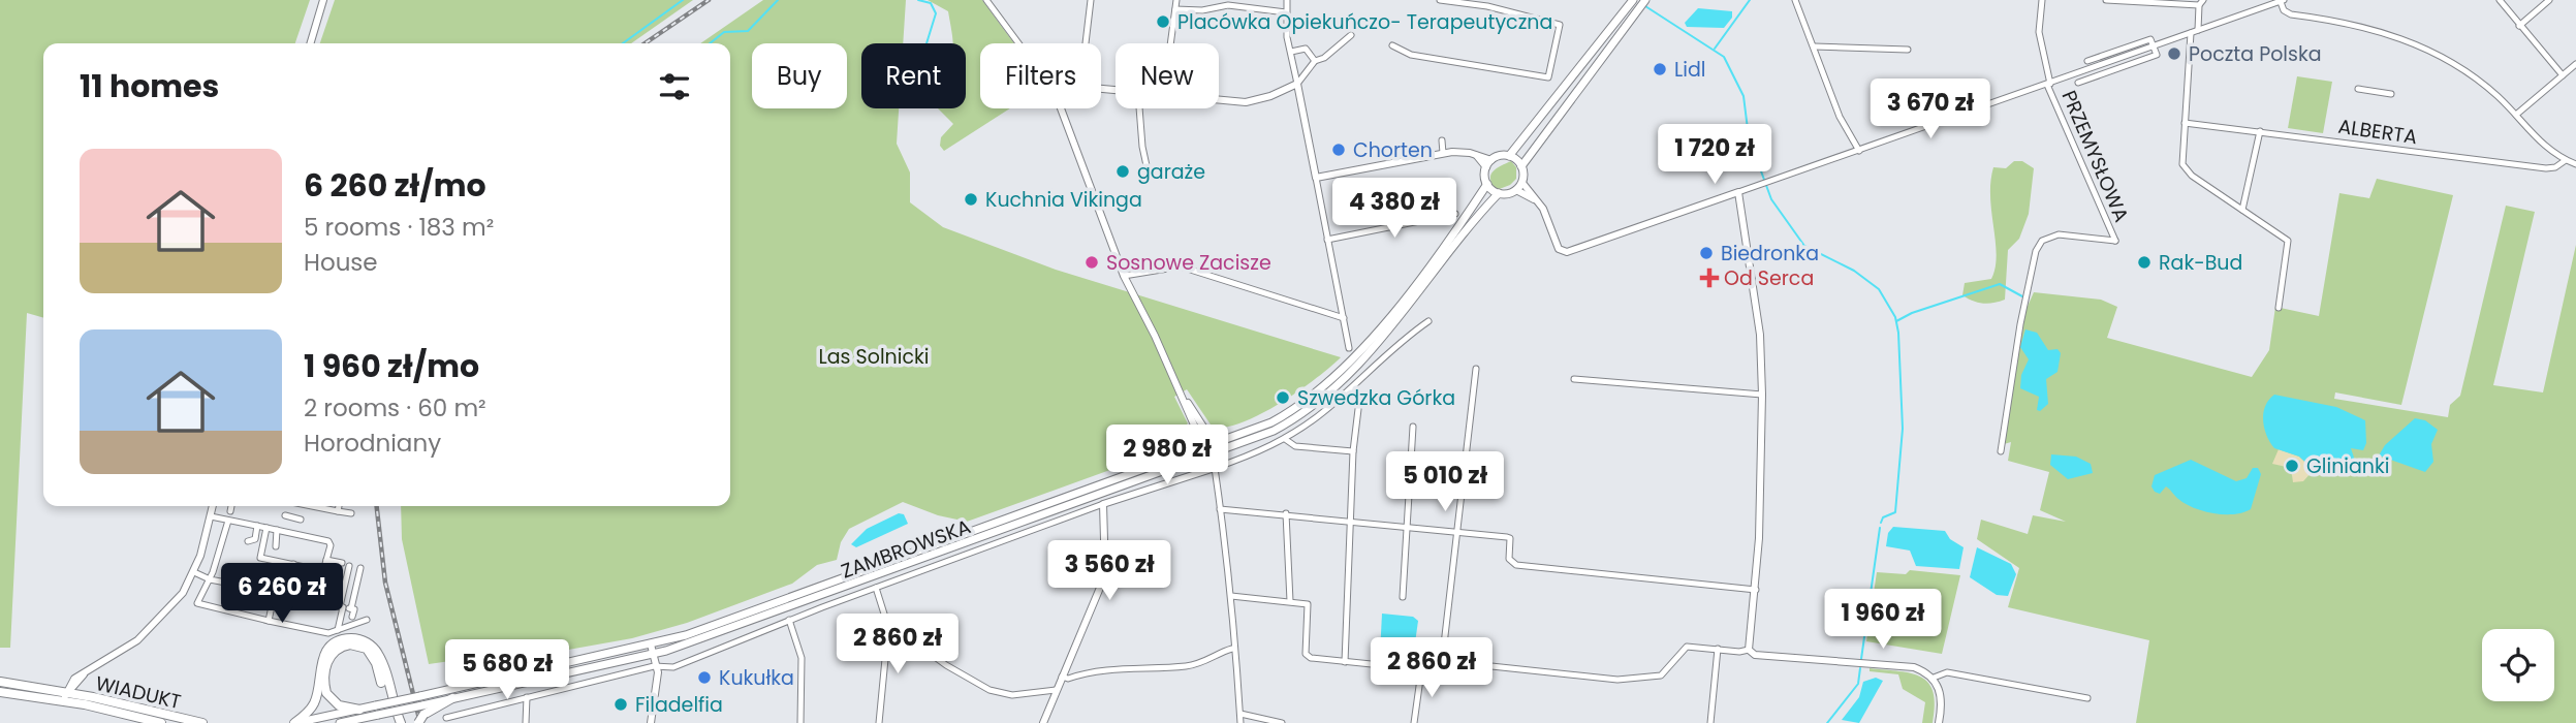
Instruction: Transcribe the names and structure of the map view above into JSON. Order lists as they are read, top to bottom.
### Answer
{
  "streets": {
    "main road": ["ZAMBROWSKA", "WIADUKT"],
    "street": ["ALBERTA", "PRZEMYSŁOWA"]
  },
  "parks": ["Las Solnicki"],
  "places": {
    "other": [
      "Placówka Opiekuńczo- Terapeutyczna",
      "Poczta Polska",
      "Lidl",
      "Chorten",
      "garaże",
      "Kuchnia Vikinga",
      "Biedronka",
      "Sosnowe Zacisze",
      "Rak-Bud",
      "Szwedzka Górka",
      "Glinianki",
      "Kukułka",
      "Filadelfia"
    ],
    "health": ["Od Serca"]
  },
  "page": {
    "chip": [
      "Buy",
      "Rent",
      "Filters",
      "New"
    ],
    "heading": "11 homes",
    "price": [
      "3 670 zł",
      "1 720 zł",
      "4 380 zł",
      "2 980 zł",
      "5 010 zł",
      "3 560 zł",
      "6 260 zł",
      "1 960 zł",
      "2 860 zł",
      "2 860 zł",
      "5 680 zł"
    ],
    "list": [
      {
        "name": "6 260 zł/mo",
        "note": "5 rooms · 183 m² · House"
      },
      {
        "name": "1 960 zł/mo",
        "note": "2 rooms · 60 m² · Horodniany"
      }
    ]
  }
}
